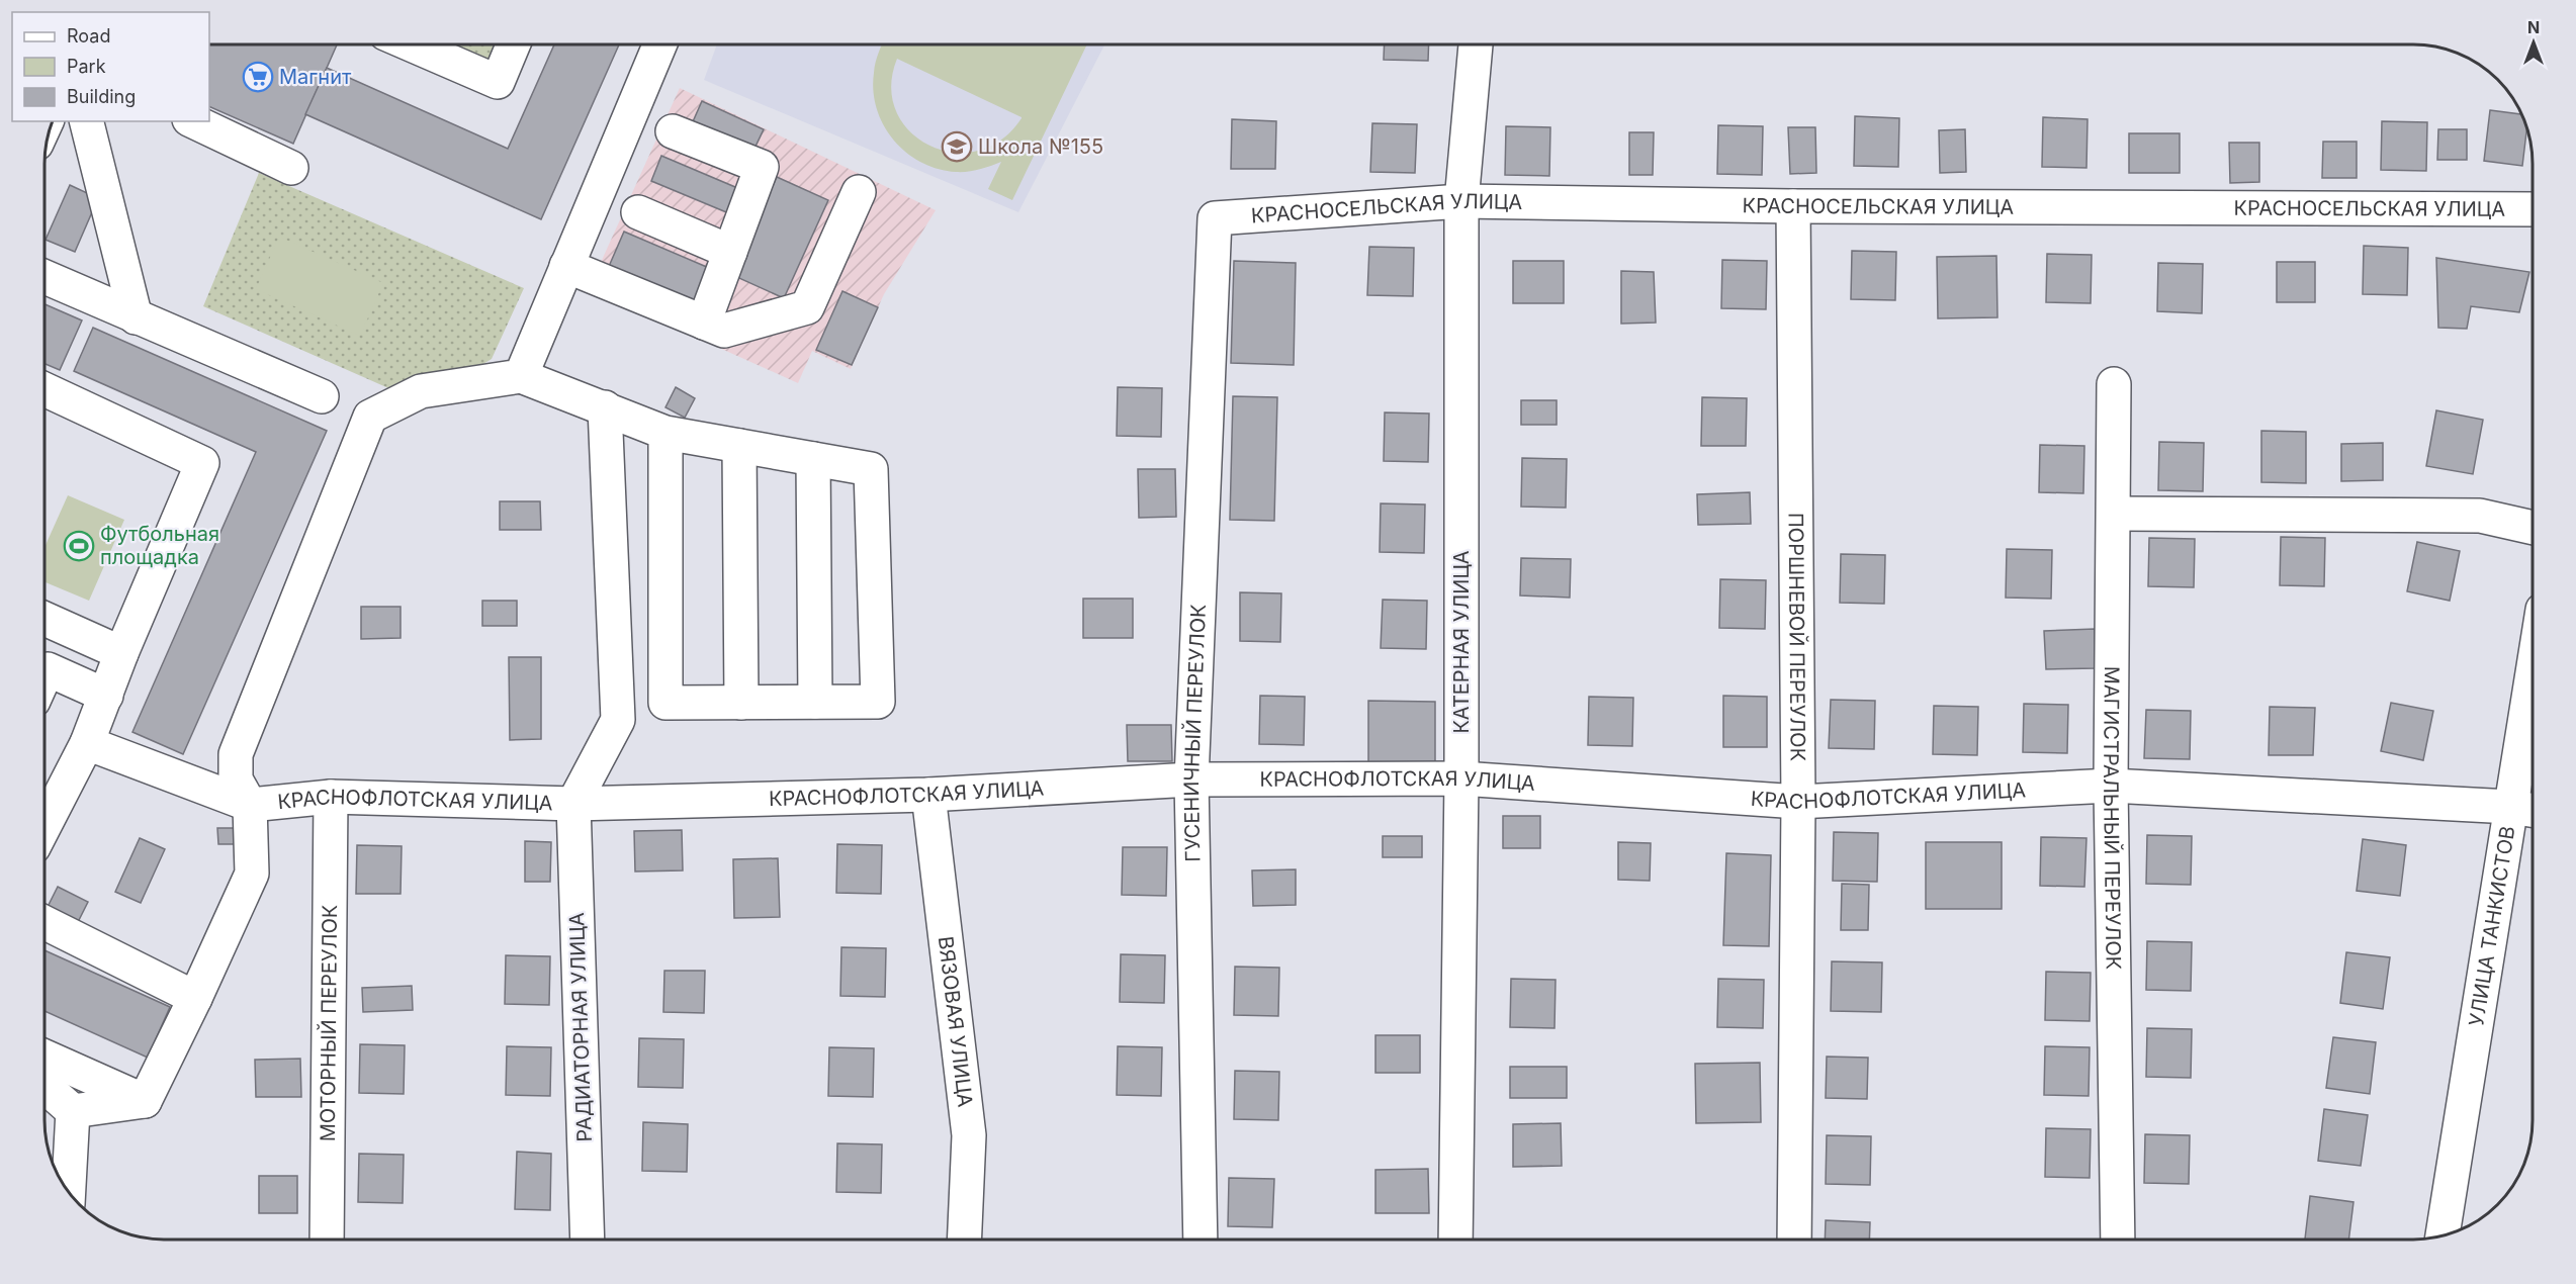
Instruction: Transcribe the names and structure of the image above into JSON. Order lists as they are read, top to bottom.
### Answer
{
  "streets": {
    "street": [
      "КРАСНОСЕЛЬСКАЯ УЛИЦА",
      "ПОРШНЕВОЙ ПЕРЕУЛОК",
      "КАТЕРНАЯ УЛИЦА",
      "ГУСЕНИЧНЫЙ ПЕРЕУЛОК",
      "КРАСНОФЛОТСКАЯ УЛИЦА",
      "МАГИСТРАЛЬНЫЙ ПЕРЕУЛОК",
      "УЛИЦА ТАНКИСТОВ",
      "ВЯЗОВАЯ УЛИЦА",
      "МОТОРНЫЙ ПЕРЕУЛОК",
      "РАДИАТОРНАЯ УЛИЦА"
    ]
  },
  "crossings": [
    ["КРАСНОСЕЛЬСКАЯ УЛИЦА", "ПОРШНЕВОЙ ПЕРЕУЛОК"],
    ["КРАСНОСЕЛЬСКАЯ УЛИЦА", "КАТЕРНАЯ УЛИЦА"],
    ["КРАСНОСЕЛЬСКАЯ УЛИЦА", "ГУСЕНИЧНЫЙ ПЕРЕУЛОК"],
    ["ПОРШНЕВОЙ ПЕРЕУЛОК", "КРАСНОФЛОТСКАЯ УЛИЦА"],
    ["КАТЕРНАЯ УЛИЦА", "КРАСНОФЛОТСКАЯ УЛИЦА"],
    ["ГУСЕНИЧНЫЙ ПЕРЕУЛОК", "КРАСНОФЛОТСКАЯ УЛИЦА"],
    ["КРАСНОФЛОТСКАЯ УЛИЦА", "МАГИСТРАЛЬНЫЙ ПЕРЕУЛОК"],
    ["КРАСНОФЛОТСКАЯ УЛИЦА", "УЛИЦА ТАНКИСТОВ"],
    ["КРАСНОФЛОТСКАЯ УЛИЦА", "ВЯЗОВАЯ УЛИЦА"],
    ["КРАСНОФЛОТСКАЯ УЛИЦА", "МОТОРНЫЙ ПЕРЕУЛОК"],
    ["КРАСНОФЛОТСКАЯ УЛИЦА", "РАДИАТОРНАЯ УЛИЦА"]
  ],
  "places": {
    "supermarket": ["Магнит"],
    "school or university": ["Школа №155"],
    "sports": ["Футбольная площадка"]
  },
  "legend": ["Road", "Park", "Building"],
  "north": "top"
}
